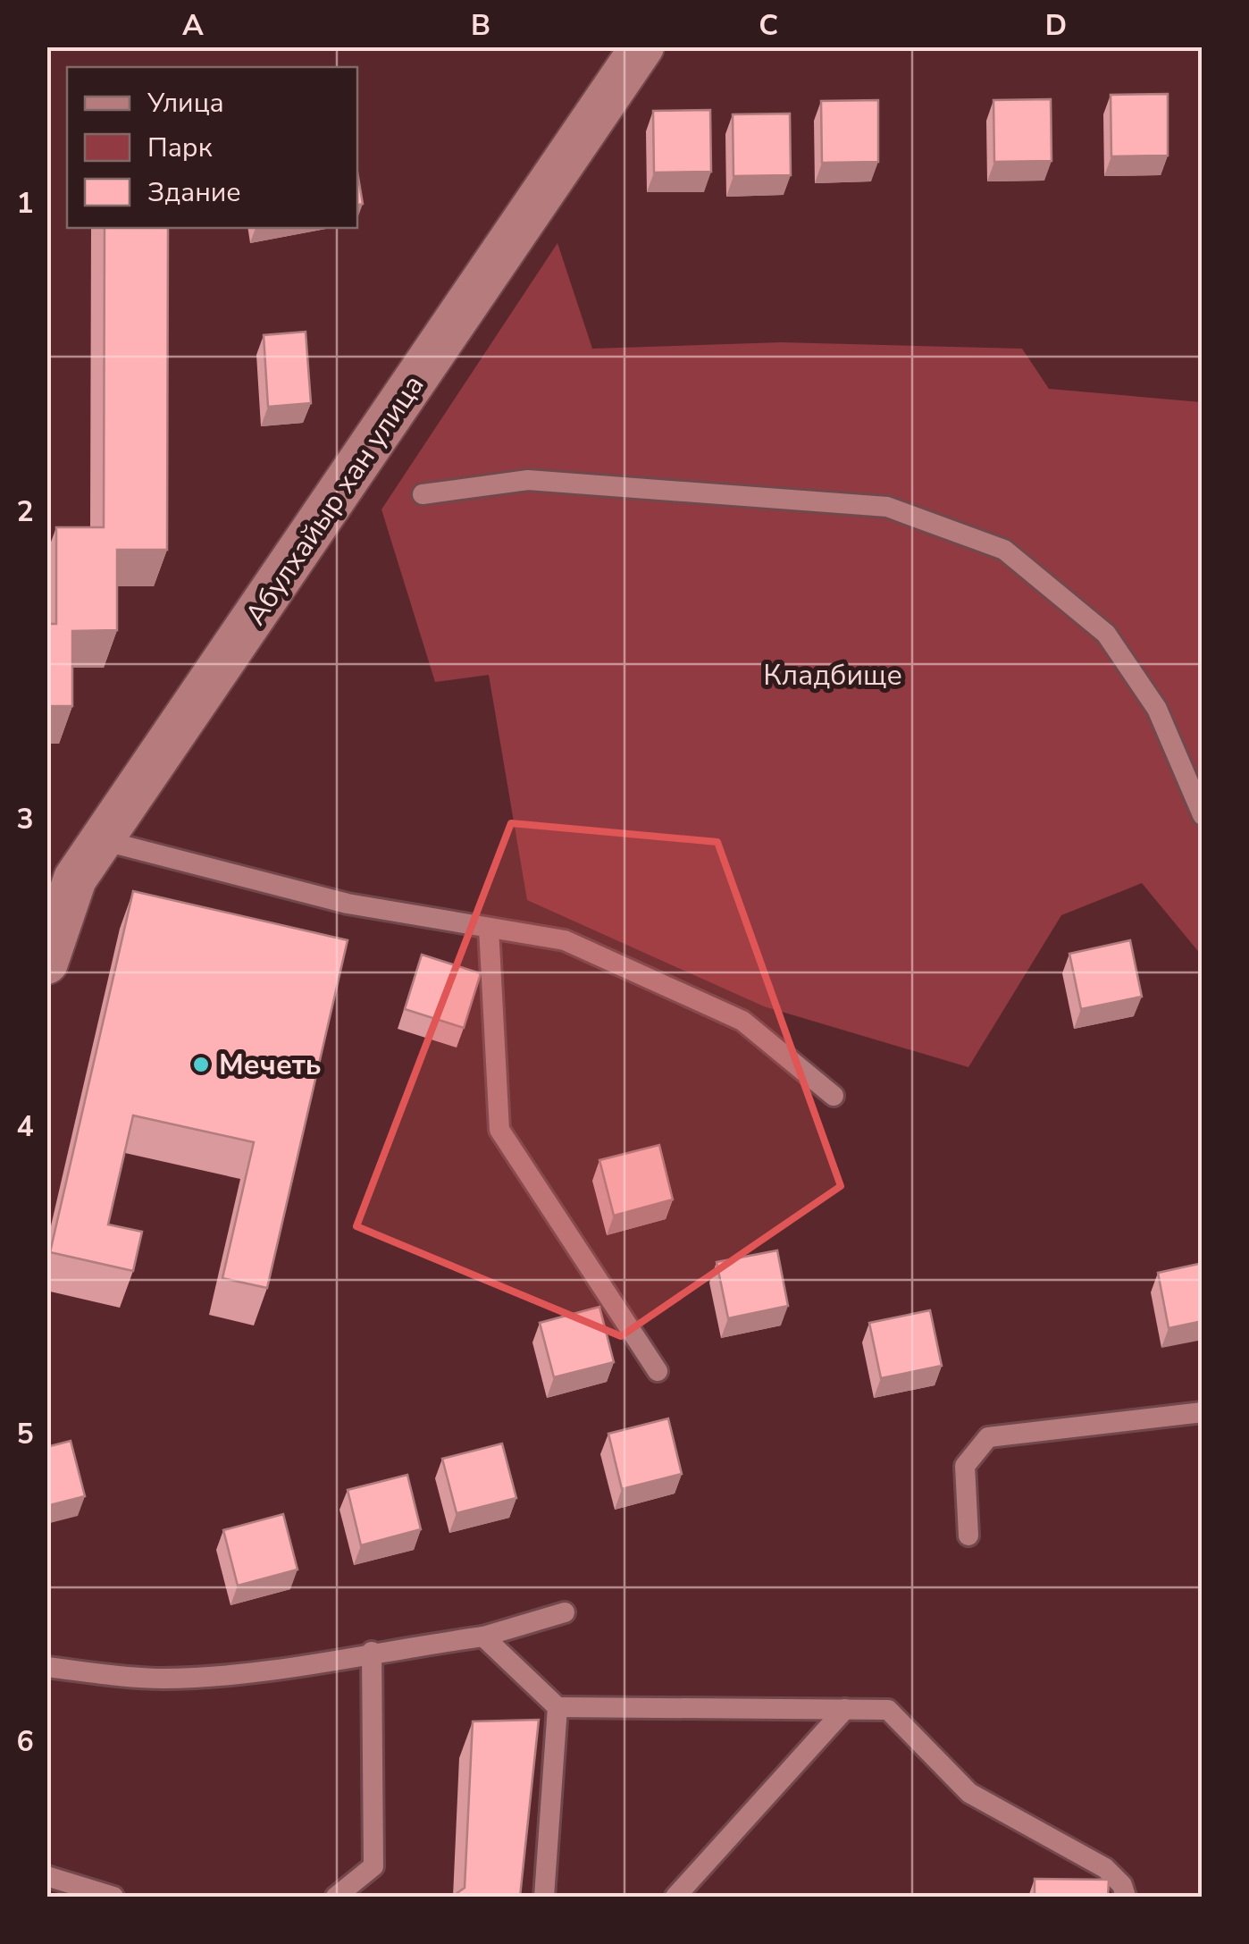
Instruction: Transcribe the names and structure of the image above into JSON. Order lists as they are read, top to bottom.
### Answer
{
  "streets": {
    "street": ["Абулхайыр хан улица"]
  },
  "parks": ["Кладбище"],
  "places": ["Мечеть"],
  "legend": ["Улица", "Парк", "Здание"],
  "grid": {
    "columns": [
      "A",
      "B",
      "C",
      "D"
    ],
    "rows": [
      "1",
      "2",
      "3",
      "4",
      "5",
      "6"
    ]
  }
}
